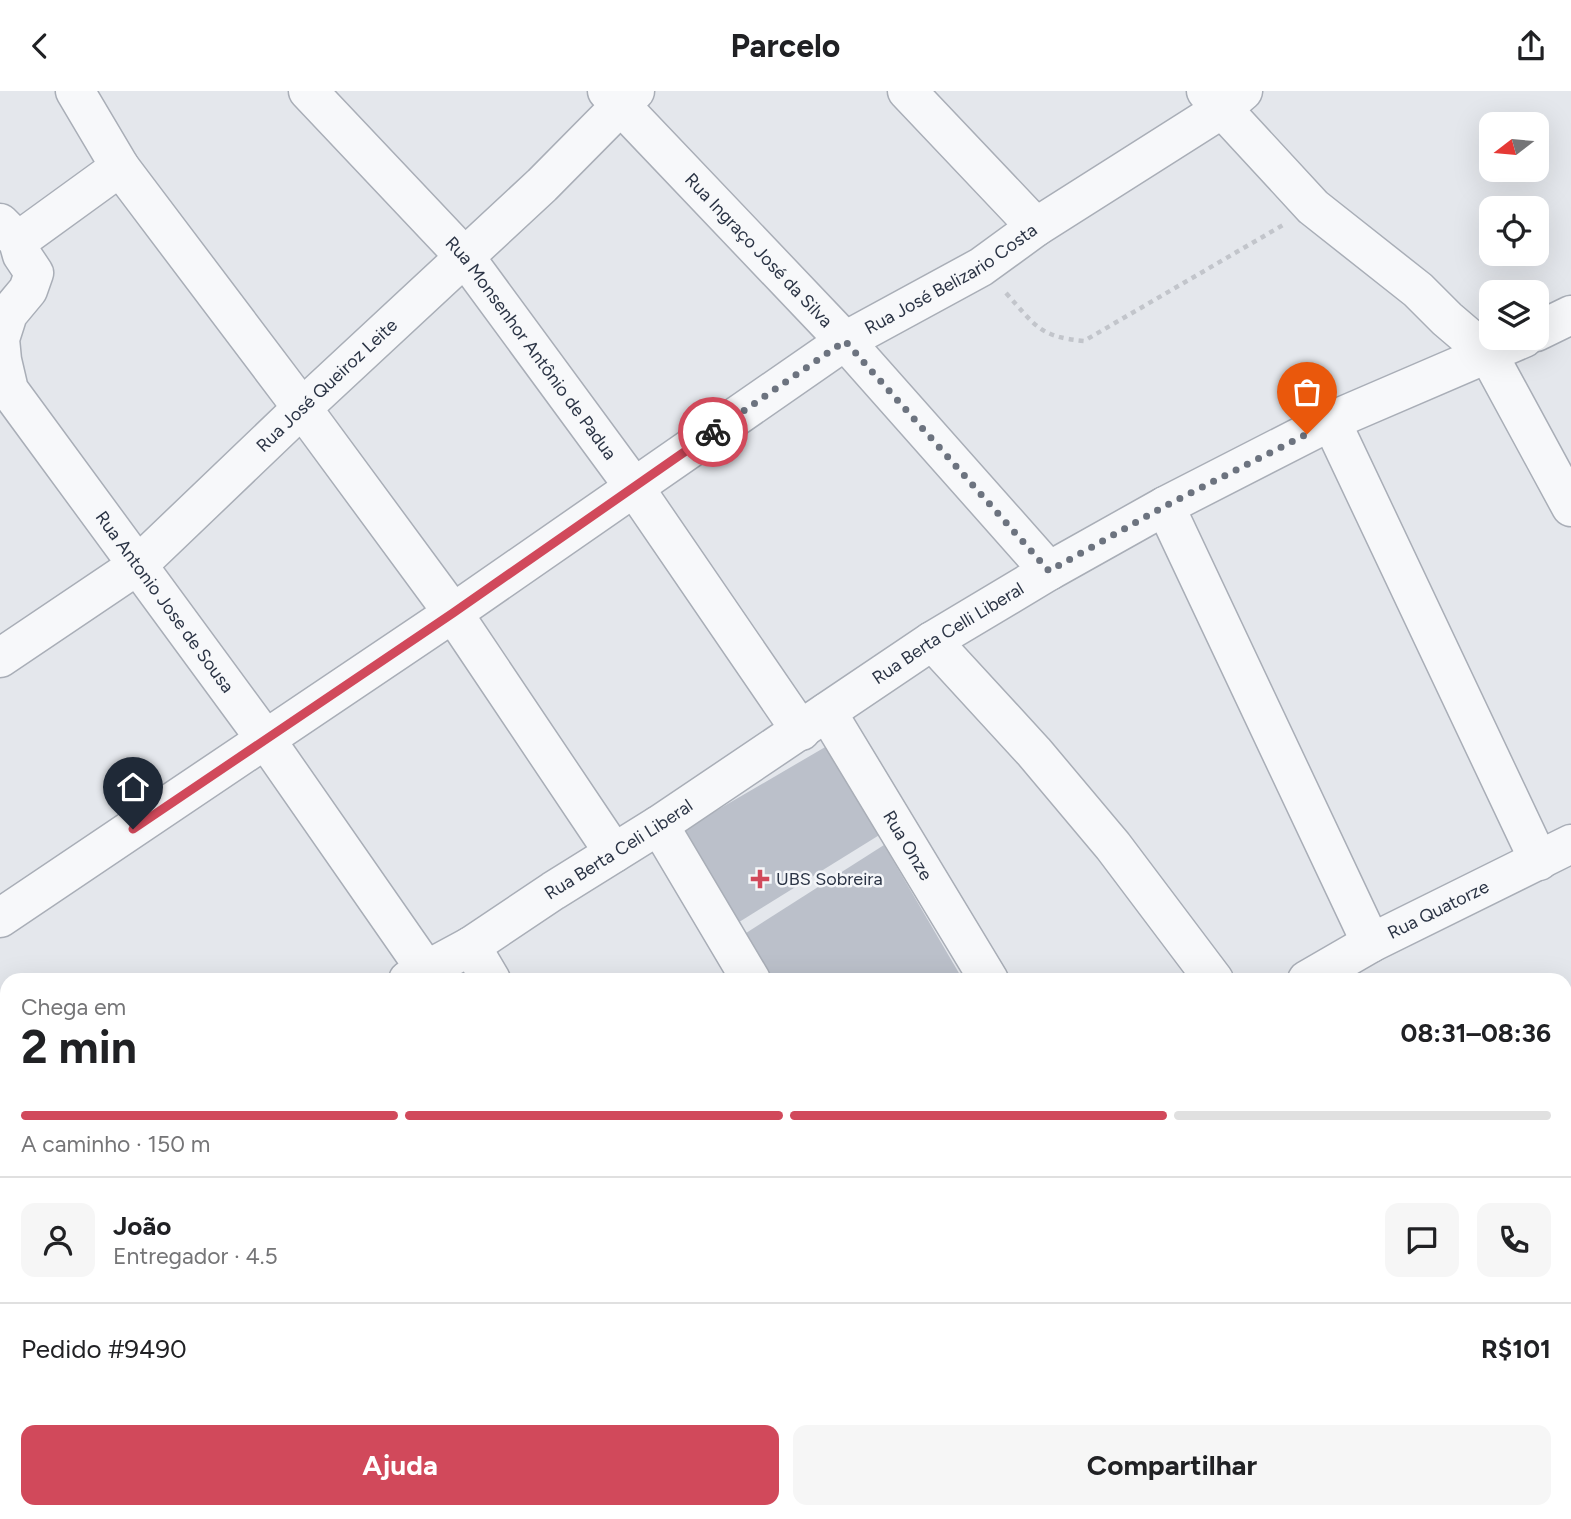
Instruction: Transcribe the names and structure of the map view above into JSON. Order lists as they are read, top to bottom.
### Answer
{
  "streets": {
    "street": [
      "Rua Ingraço José da Silva",
      "Rua José Belizario Costa",
      "Rua Monsenhor Antônio de Padua",
      "Rua José Queiroz Leite",
      "Rua Antonio Jose de Sousa",
      "Rua Berta Celli Liberal",
      "Rua Onze",
      "Rua Berta Celi Liberal",
      "Rua Quatorze"
    ]
  },
  "crossings": [
    ["Rua Ingraço José da Silva", "Rua José Belizario Costa"],
    ["Rua Ingraço José da Silva", "Rua José Queiroz Leite"],
    ["Rua Ingraço José da Silva", "Rua Berta Celli Liberal"],
    ["Rua José Belizario Costa", "Rua Monsenhor Antônio de Padua"],
    ["Rua José Belizario Costa", "Rua Antonio Jose de Sousa"],
    ["Rua Monsenhor Antônio de Padua", "Rua José Queiroz Leite"],
    ["Rua Monsenhor Antônio de Padua", "Rua Berta Celli Liberal"],
    ["Rua Monsenhor Antônio de Padua", "Rua Onze"],
    ["Rua Monsenhor Antônio de Padua", "Rua Berta Celi Liberal"],
    ["Rua José Queiroz Leite", "Rua Antonio Jose de Sousa"],
    ["Rua Berta Celli Liberal", "Rua Onze"],
    ["Rua Berta Celli Liberal", "Rua Berta Celi Liberal"],
    ["Rua Onze", "Rua Berta Celi Liberal"]
  ],
  "places": {
    "health": ["UBS Sobreira"]
  },
  "north": "left",
  "page": {
    "header": "Parcelo",
    "heading": ["2 min", "Chega em", "08:31–08:36"],
    "panel": [
      "João",
      "Entregador · 4.5",
      "Pedido #9490",
      "R$101"
    ],
    "bar": "A caminho · 150 m",
    "buttons": ["Ajuda", "Compartilhar"]
  }
}
